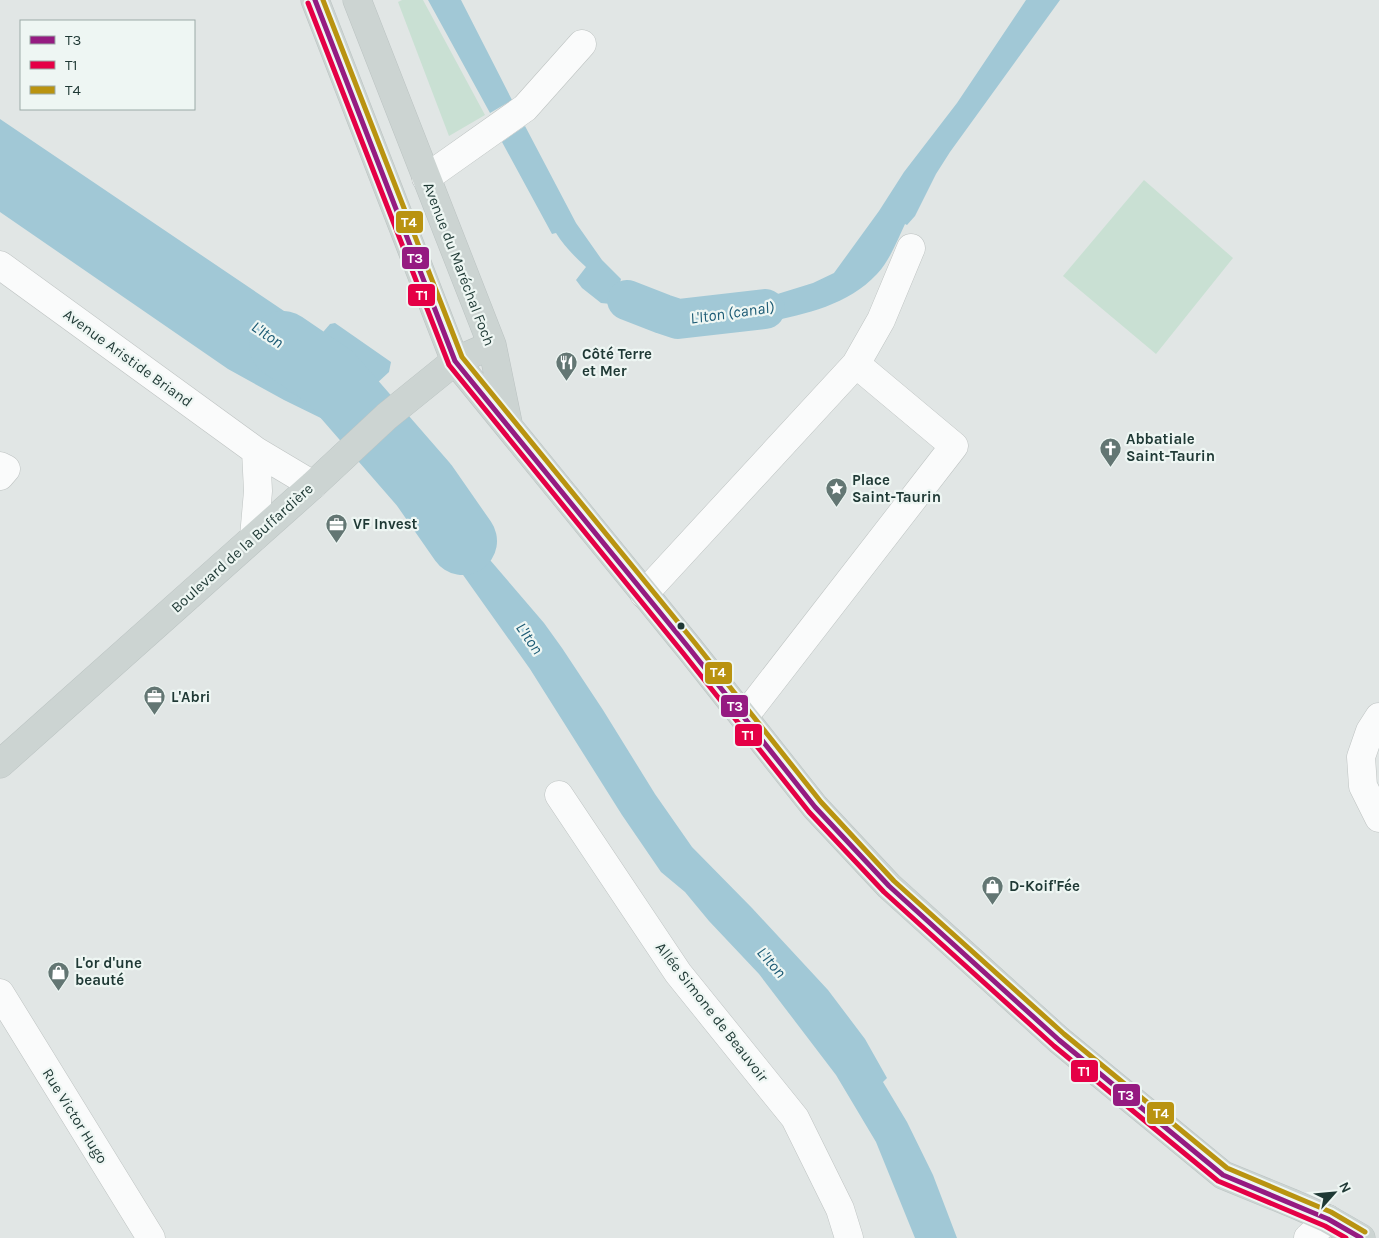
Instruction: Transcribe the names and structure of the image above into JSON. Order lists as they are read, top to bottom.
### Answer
{
  "streets": {
    "main road": ["Avenue du Maréchal Foch", "Boulevard de la Buffardière"],
    "street": ["Avenue Aristide Briand", "Allée Simone de Beauvoir", "Rue Victor Hugo"]
  },
  "crossings": [
    ["Avenue du Maréchal Foch", "Boulevard de la Buffardière"],
    ["Avenue Aristide Briand", "Boulevard de la Buffardière"]
  ],
  "water": ["L'Iton (canal)", "L'Iton"],
  "places": {
    "restaurant": ["Côté Terre et Mer"],
    "church": ["Abbatiale Saint-Taurin"],
    "place": ["Place Saint-Taurin"],
    "office": ["VF Invest", "L'Abri"],
    "shop": ["D-Koif'Fée", "L'or d'une beauté"]
  },
  "lines": ["transit line T3", "transit line T4", "transit line T1"],
  "legend": ["T3", "T1", "T4"],
  "north": "top right"
}
